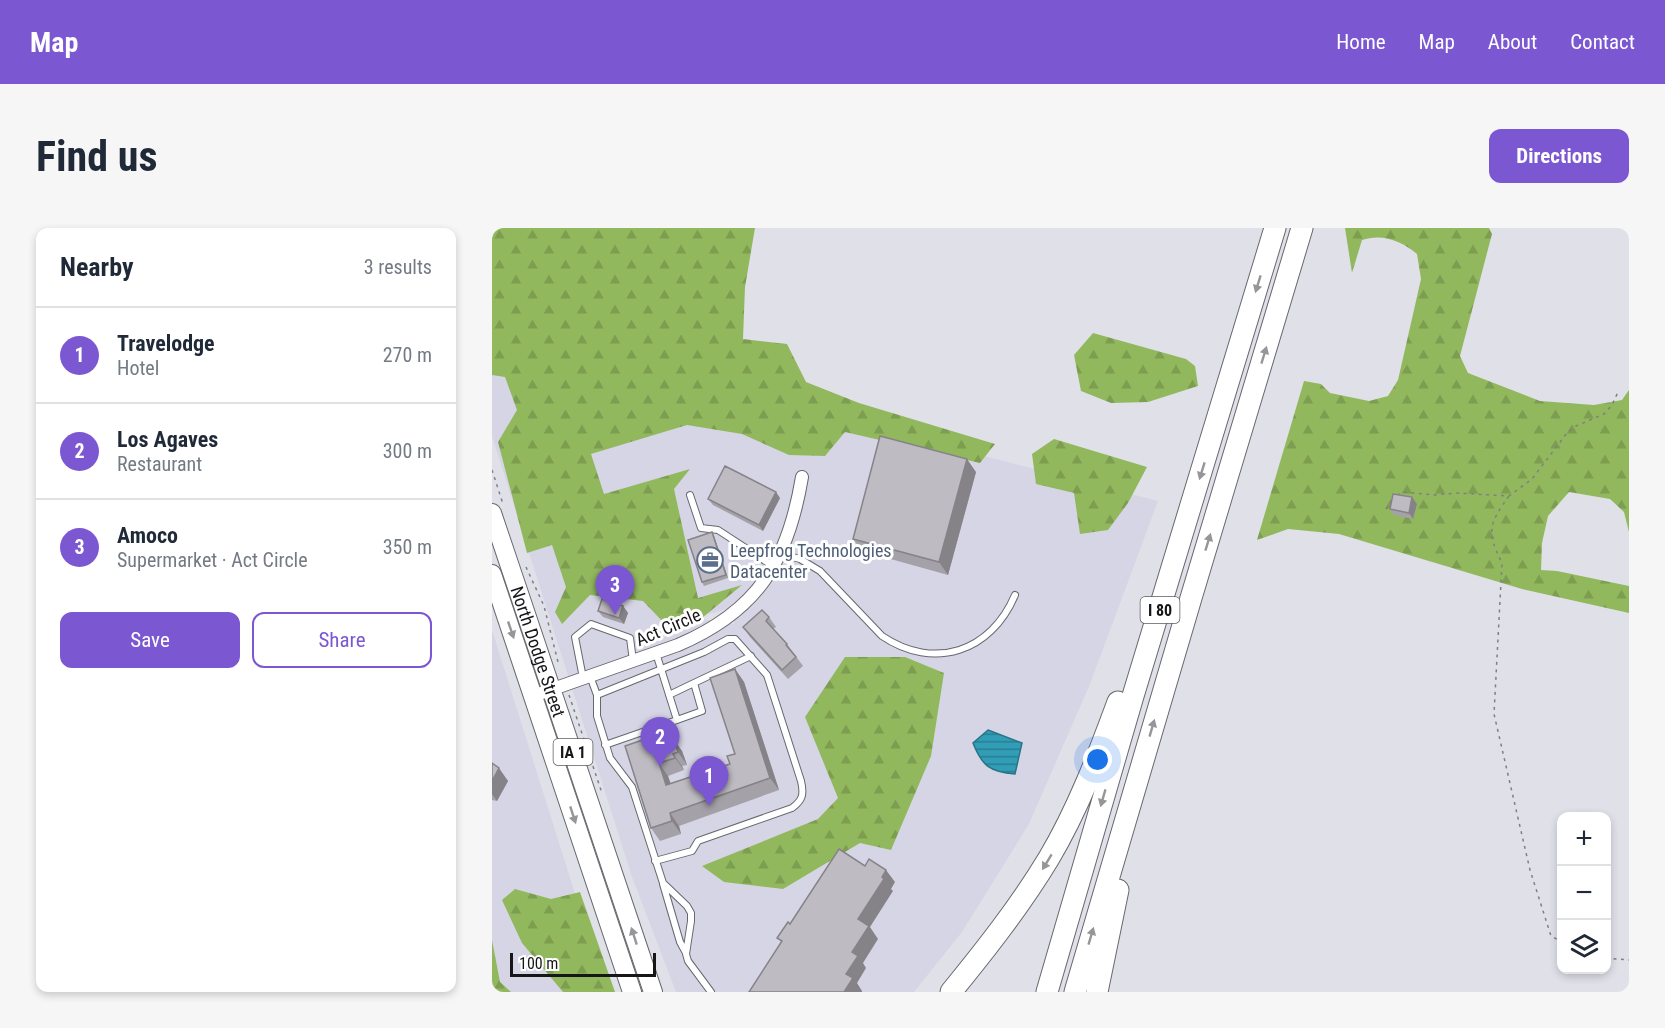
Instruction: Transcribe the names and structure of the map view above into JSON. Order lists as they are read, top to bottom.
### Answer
{
  "streets": {
    "highway": ["I 80"],
    "main road": ["North Dodge Street", "IA 1"],
    "street": ["Act Circle"]
  },
  "crossings": [
    ["Act Circle", "North Dodge Street"]
  ],
  "places": {
    "office": ["Leepfrog Technologies Datacenter"]
  },
  "scale_bar": "100 m",
  "page": {
    "header": "Map",
    "nav": [
      "Home",
      "Map",
      "About",
      "Contact"
    ],
    "buttons": [
      "Directions",
      ["Save", "Share"]
    ],
    "title": "Find us",
    "heading": ["Nearby", "3 results"],
    "list": [
      {
        "mark": "1",
        "name": "Travelodge",
        "note": "Hotel",
        "value": "270 m"
      },
      {
        "mark": "2",
        "name": "Los Agaves",
        "note": "Restaurant",
        "value": "300 m"
      },
      {
        "mark": "3",
        "name": "Amoco",
        "note": "Supermarket · Act Circle",
        "value": "350 m"
      }
    ],
    "pins": ["3", "2", "1"],
    "map_buttons": ["+", "−"],
    "scale": "100 m"
  }
}
